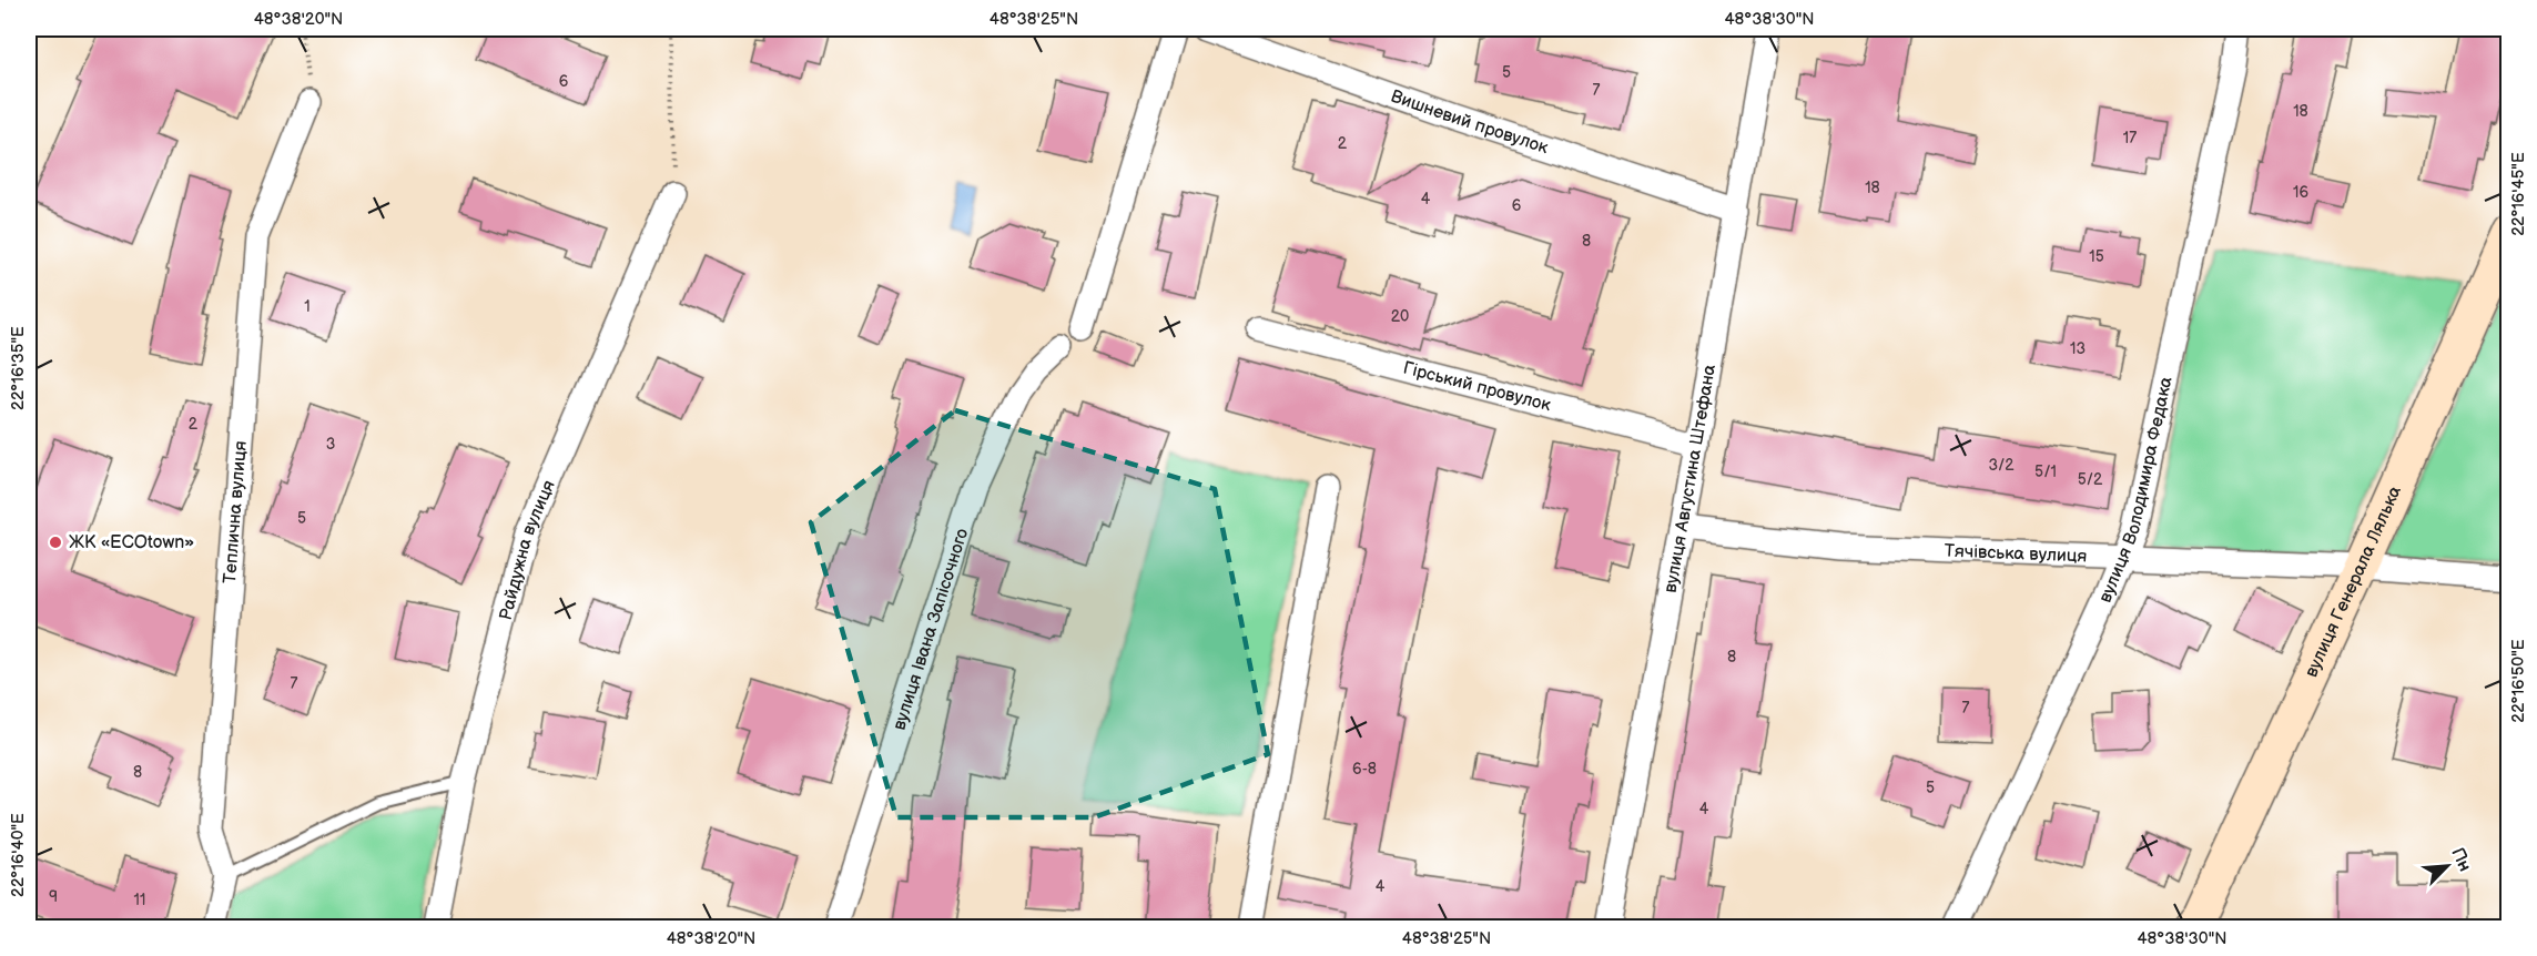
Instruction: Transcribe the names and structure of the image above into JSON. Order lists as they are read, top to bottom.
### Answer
{
  "streets": {
    "street": [
      "Вишневий провулок",
      "Гірський провулок",
      "вулиця Августина Штефана",
      "вулиця Володимира Федака",
      "Теплична вулиця",
      "Райдужна вулиця",
      "Тячівська вулиця",
      "вулиця Генерала Лялька",
      "вулиця Івана Запісочного"
    ]
  },
  "crossings": [
    ["Вишневий провулок", "вулиця Августина Штефана"],
    ["Гірський провулок", "вулиця Августина Штефана"],
    ["вулиця Августина Штефана", "Тячівська вулиця"],
    ["вулиця Володимира Федака", "Тячівська вулиця"],
    ["Тячівська вулиця", "вулиця Генерала Лялька"]
  ],
  "places": ["ЖК «ECOtown»"],
  "house_numbers": [
    "5",
    "6",
    "7",
    "18",
    "17",
    "2",
    "18",
    "16",
    "4",
    "6",
    "8",
    "15",
    "1",
    "20",
    "13",
    "2",
    "3",
    "3/2",
    "5/1",
    "5/2",
    "5",
    "8",
    "7",
    "7",
    "6-8",
    "8",
    "5",
    "4",
    "4",
    "9",
    "11"
  ],
  "north": "top right",
  "coordinates": [
    "48°38'20\"N",
    "48°38'25\"N",
    "48°38'30\"N",
    "22°16'45\"E",
    "22°16'35\"E",
    "22°16'50\"E",
    "22°16'40\"E"
  ]
}
